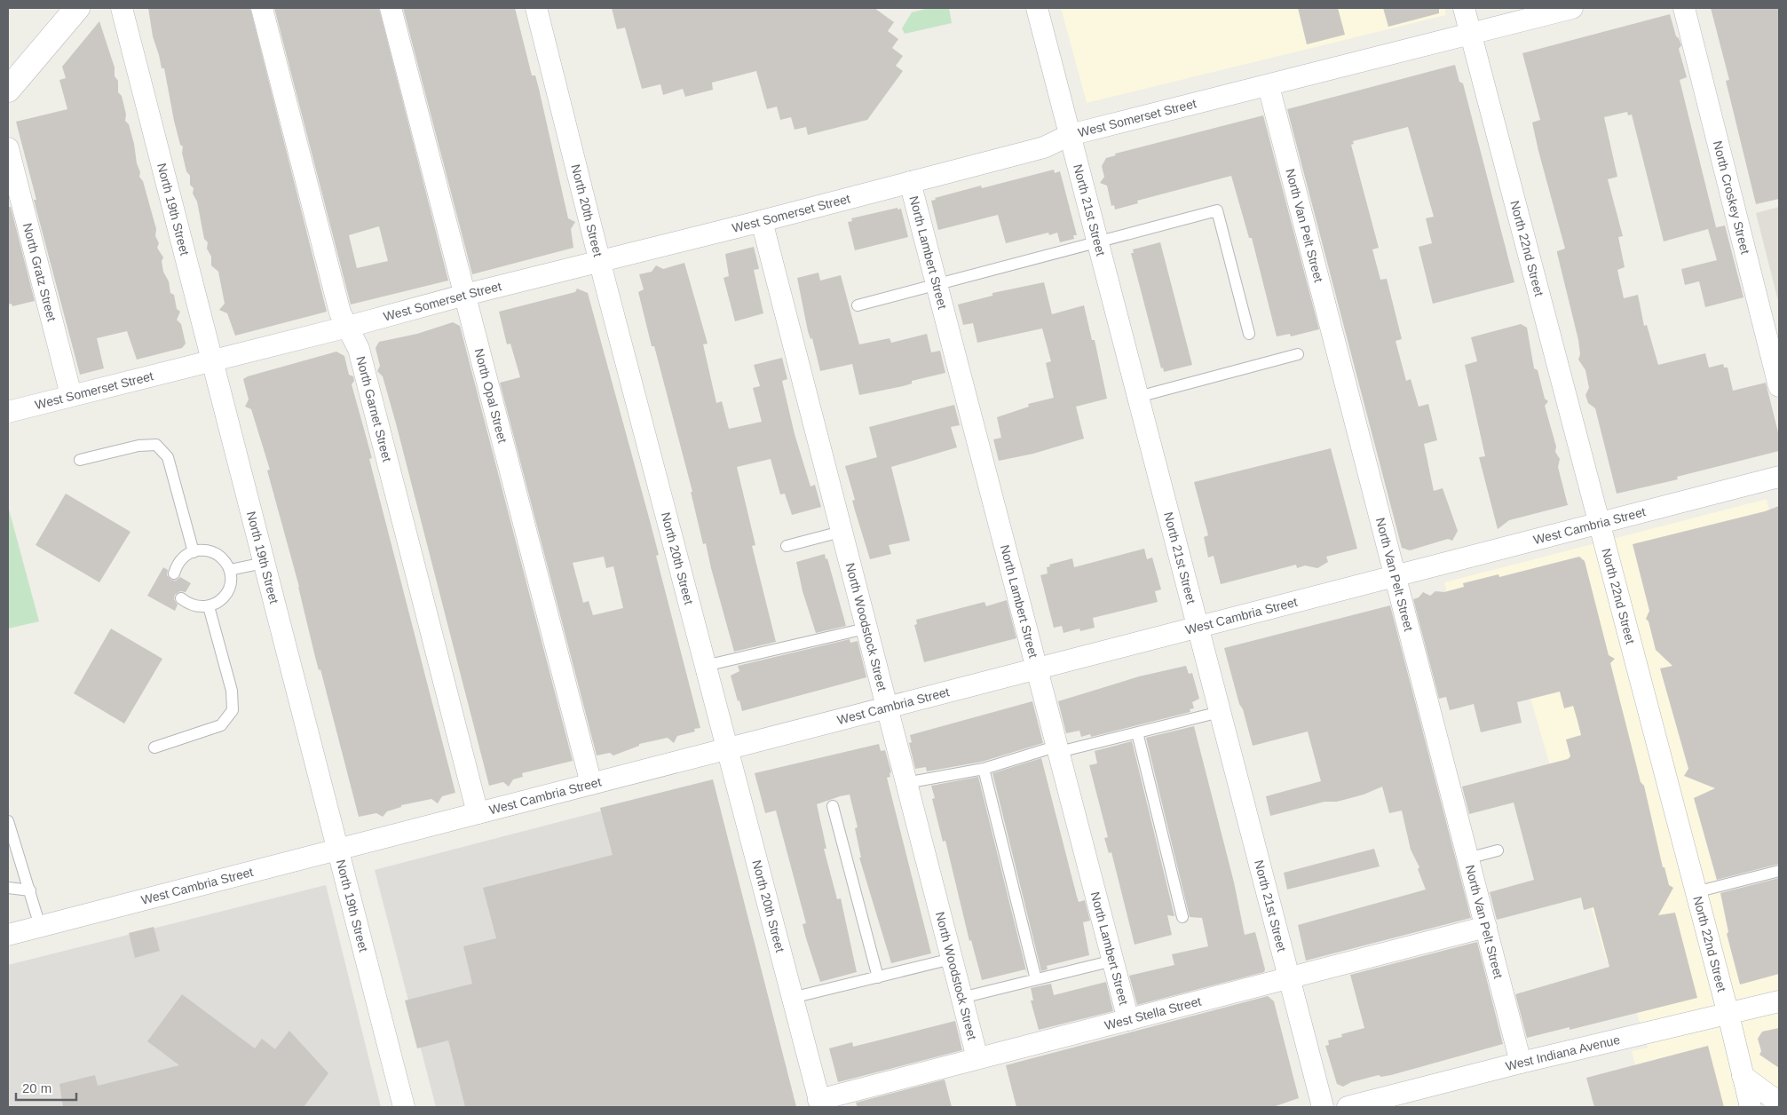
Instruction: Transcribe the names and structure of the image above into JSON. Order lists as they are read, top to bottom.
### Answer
{
  "streets": {
    "street": [
      "West Somerset Street",
      "North Croskey Street",
      "North 19th Street",
      "North 20th Street",
      "North 21st Street",
      "North Van Pelt Street",
      "North 22nd Street",
      "North Lambert Street",
      "North Gratz Street",
      "North Opal Street",
      "North Garnet Street",
      "West Cambria Street",
      "North Woodstock Street",
      "West Stella Street",
      "West Indiana Avenue"
    ]
  },
  "crossings": [
    ["West Somerset Street", "North 19th Street"],
    ["West Somerset Street", "North 20th Street"],
    ["West Somerset Street", "North 21st Street"],
    ["West Somerset Street", "North Van Pelt Street"],
    ["West Somerset Street", "North 22nd Street"],
    ["West Somerset Street", "North Lambert Street"],
    ["West Somerset Street", "North Gratz Street"],
    ["West Somerset Street", "North Opal Street"],
    ["West Somerset Street", "North Garnet Street"],
    ["West Somerset Street", "North Woodstock Street"],
    ["North 19th Street", "West Cambria Street"],
    ["North 20th Street", "West Cambria Street"],
    ["North 20th Street", "West Stella Street"],
    ["North 21st Street", "West Cambria Street"],
    ["North 21st Street", "West Stella Street"],
    ["North Van Pelt Street", "West Cambria Street"],
    ["North Van Pelt Street", "West Stella Street"],
    ["North Van Pelt Street", "West Indiana Avenue"],
    ["North 22nd Street", "West Cambria Street"],
    ["North 22nd Street", "West Indiana Avenue"],
    ["North Lambert Street", "West Cambria Street"],
    ["North Lambert Street", "West Stella Street"],
    ["North Opal Street", "West Cambria Street"],
    ["North Garnet Street", "West Cambria Street"],
    ["West Cambria Street", "North Woodstock Street"],
    ["North Woodstock Street", "West Stella Street"]
  ],
  "scale_bar": "20 m"
}
